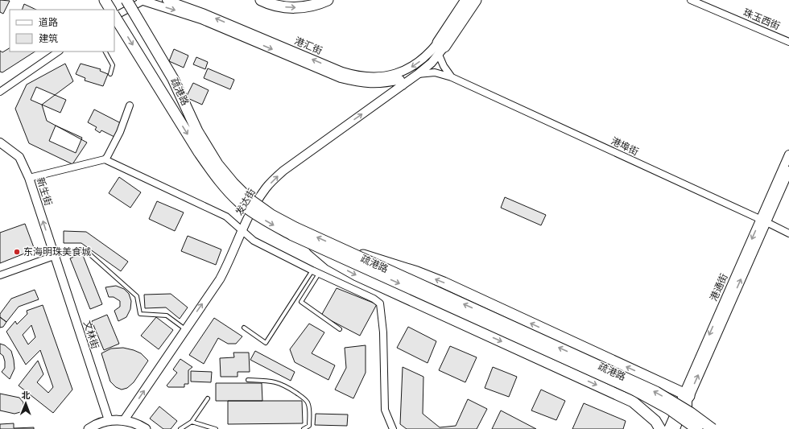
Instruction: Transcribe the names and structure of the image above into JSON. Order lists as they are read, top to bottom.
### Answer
{
  "streets": {
    "highway": ["疏港路"],
    "street": [
      "珠玉西街",
      "港汇街",
      "港埠街",
      "新生街",
      "发达街",
      "港通街",
      "文林街"
    ]
  },
  "crossings": [
    ["港汇街", "发达街"],
    ["港埠街", "发达街"],
    ["港埠街", "港通街"],
    ["新生街", "文林街"]
  ],
  "one_way": ["新生街", "发达街"],
  "places": ["东海明珠美食城"],
  "legend": ["道路", "建筑"],
  "north": "top"
}
